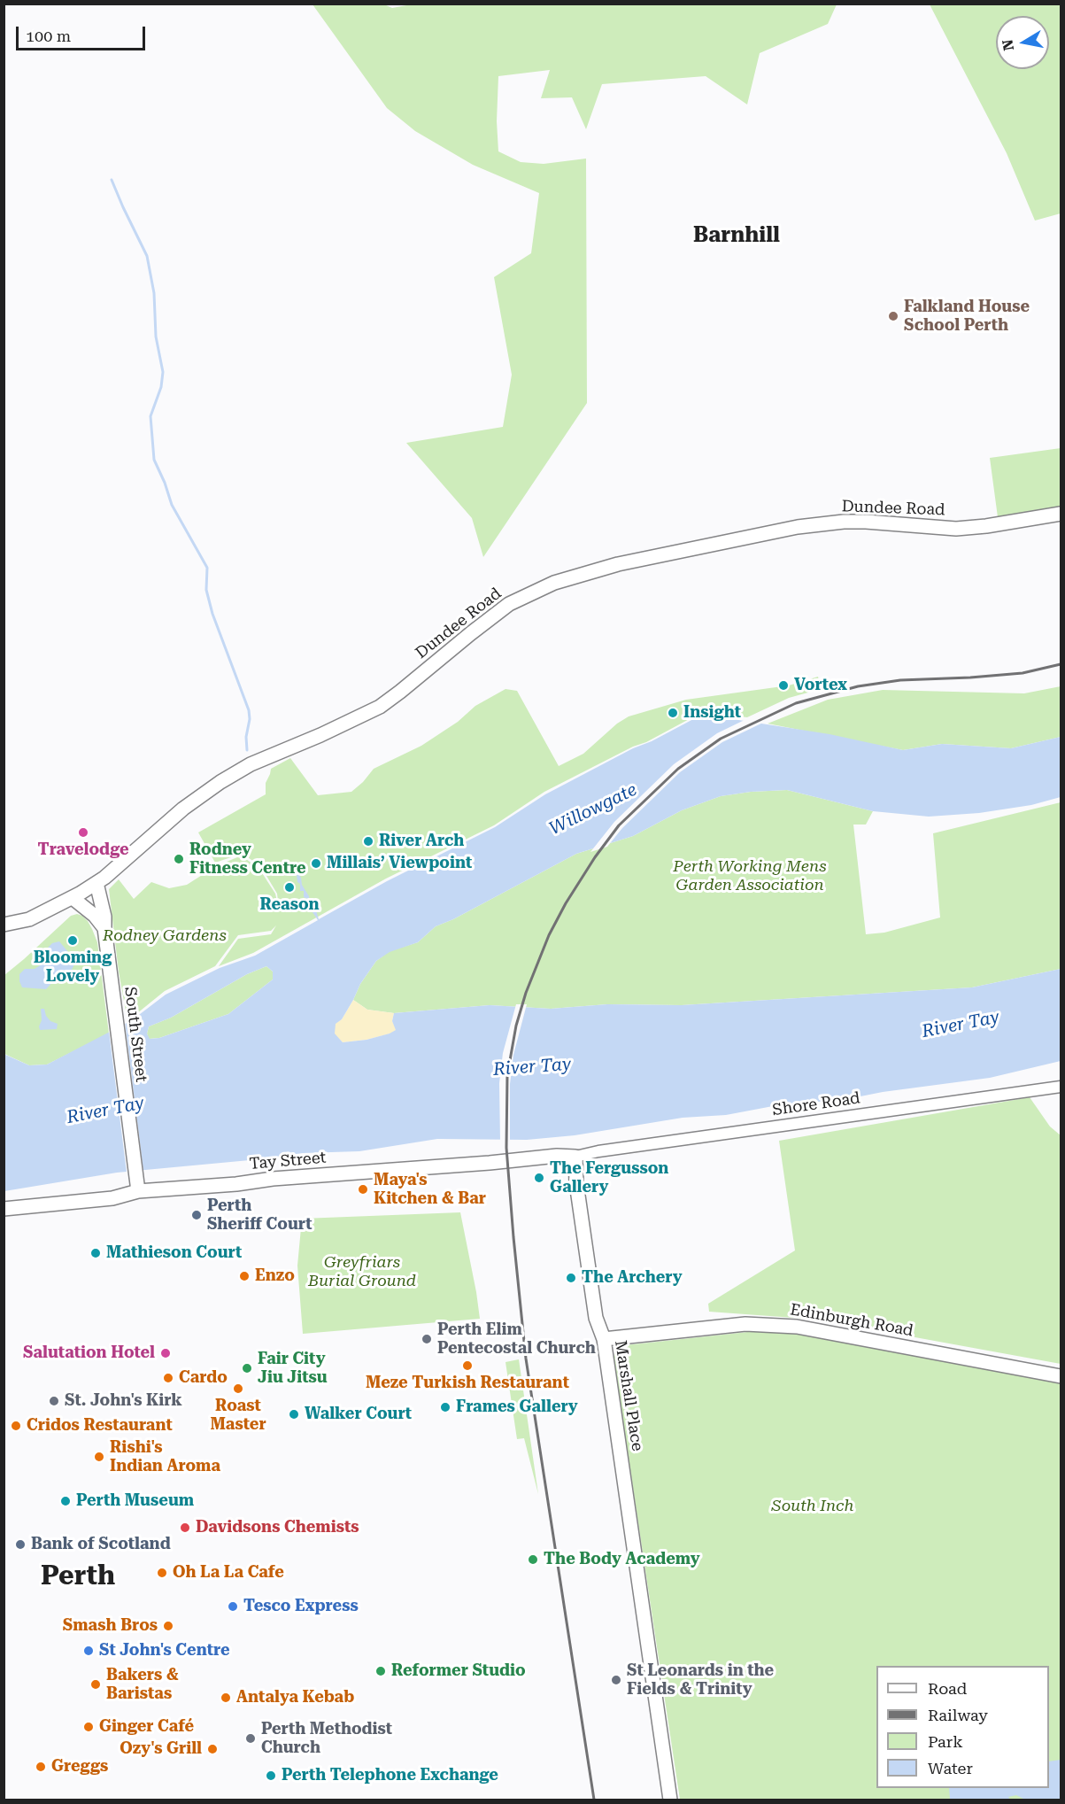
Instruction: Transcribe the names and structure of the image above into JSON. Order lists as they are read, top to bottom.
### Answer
{
  "streets": {
    "main road": [
      "Dundee Road",
      "South Street",
      "Tay Street",
      "Edinburgh Road",
      "Marshall Place"
    ],
    "street": ["Shore Road"]
  },
  "crossings": [
    ["Dundee Road", "South Street"],
    ["South Street", "Tay Street"],
    ["Shore Road", "Tay Street"],
    ["Shore Road", "Marshall Place"],
    ["Tay Street", "Marshall Place"],
    ["Edinburgh Road", "Marshall Place"]
  ],
  "districts": ["Barnhill", "Perth"],
  "water": ["Willowgate", "River Tay"],
  "parks": [
    "Perth Working Mens Garden Association",
    "Rodney Gardens",
    "Greyfriars Burial Ground",
    "South Inch"
  ],
  "places": [
    "Falkland House School Perth",
    "Vortex",
    "Insight",
    "Travelodge",
    "River Arch",
    "Rodney Fitness Centre",
    "Millais’ Viewpoint",
    "Reason",
    "Blooming Lovely",
    "The Fergusson Gallery",
    "Maya's Kitchen & Bar",
    "Perth Sheriff Court",
    "Mathieson Court",
    "Enzo",
    "The Archery",
    "Perth Elim Pentecostal Church",
    "Salutation Hotel",
    "Meze Turkish Restaurant",
    "Fair City Jiu Jitsu",
    "Cardo",
    "Roast Master",
    "St. John's Kirk",
    "Frames Gallery",
    "Walker Court",
    "Cridos Restaurant",
    "Rishi's Indian Aroma",
    "Perth Museum",
    "Davidsons Chemists",
    "Bank of Scotland",
    "The Body Academy",
    "Oh La La Cafe",
    "Tesco Express",
    "Smash Bros",
    "St John's Centre",
    "Reformer Studio",
    "St Leonards in the Fields & Trinity",
    "Bakers & Baristas",
    "Antalya Kebab",
    "Ginger Café",
    "Perth Methodist Church",
    "Ozy's Grill",
    "Greggs",
    "Perth Telephone Exchange"
  ],
  "legend": [
    "Road",
    "Railway",
    "Park",
    "Water"
  ],
  "scale_bar": "100 m",
  "north": "left"
}
